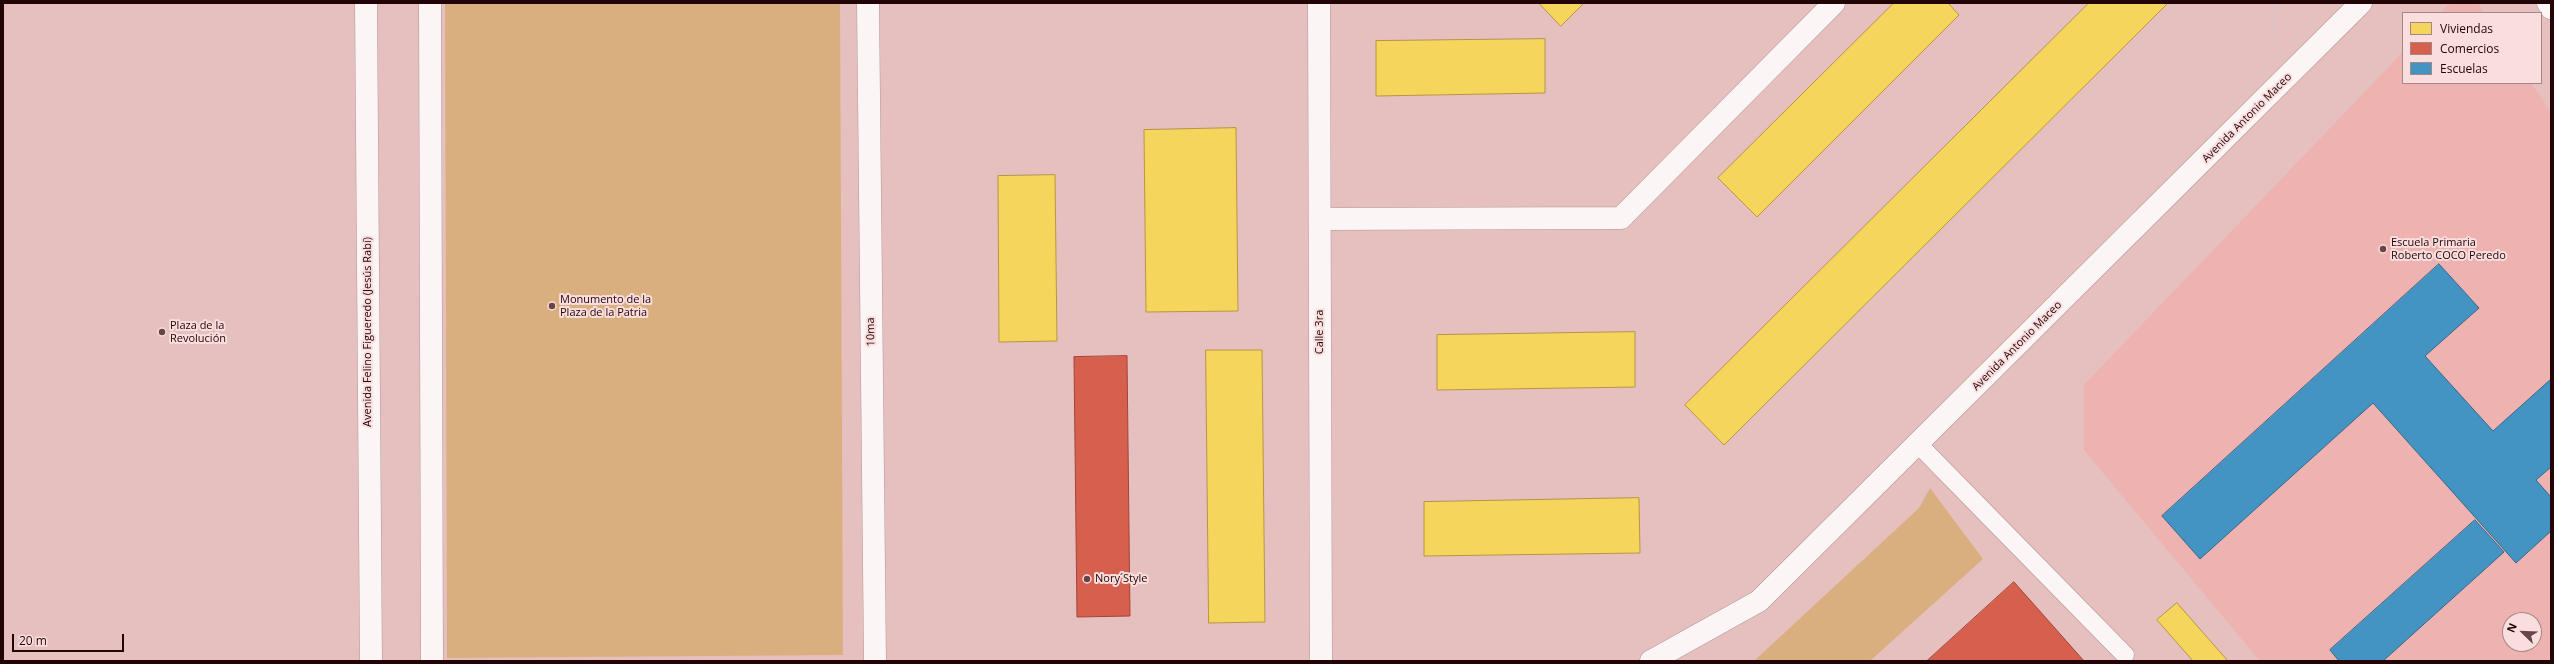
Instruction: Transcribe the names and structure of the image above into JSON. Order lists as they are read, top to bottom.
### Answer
{
  "streets": {
    "street": [
      "Avenida Antonio Maceo",
      "Avenida Felino Figueredo (Jesús Rabí)",
      "10ma",
      "Calle 3ra"
    ]
  },
  "places": [
    "Escuela Primaria Roberto COCO Peredo",
    "Monumento de la Plaza de la Patria",
    "Plaza de la Revolución",
    "Nory´Style"
  ],
  "legend": ["Viviendas", "Comercios", "Escuelas"],
  "scale_bar": "20 m",
  "north": "top left"
}
